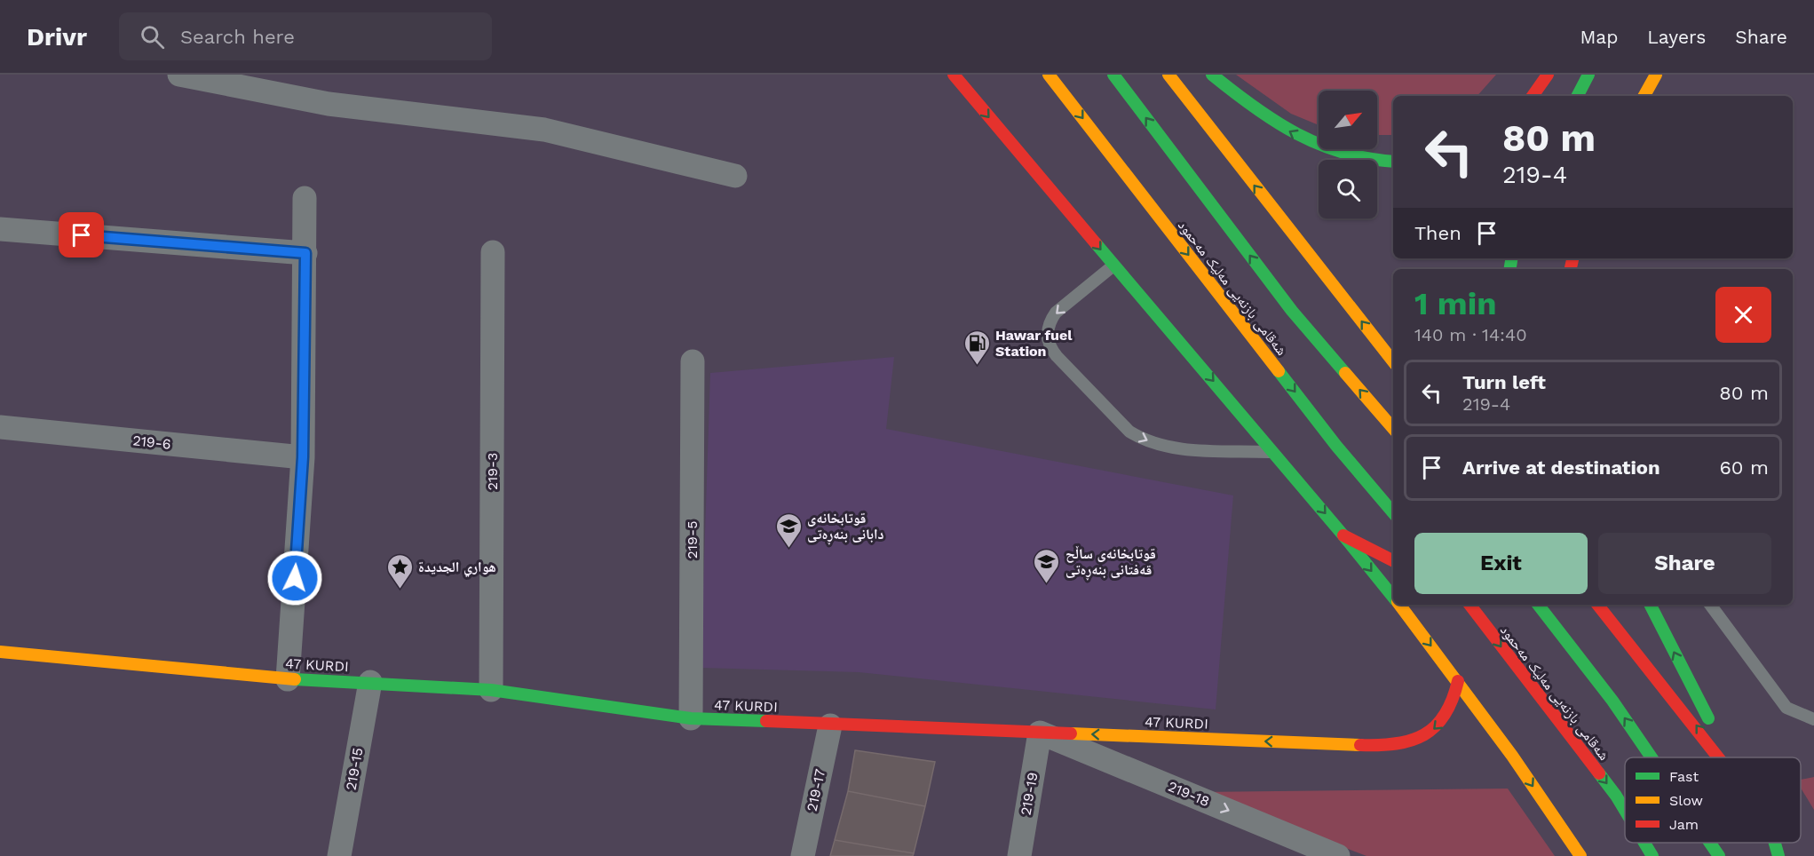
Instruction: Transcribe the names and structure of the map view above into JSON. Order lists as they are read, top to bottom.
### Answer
{
  "streets": {
    "main road": ["شەقامی بازنەیی مەلیک مەحمود", "47 KURDI"],
    "street": [
      "219-6",
      "219-3",
      "219-5",
      "219-15",
      "219-17",
      "219-19",
      "219-18"
    ]
  },
  "crossings": [
    ["219-3", "47 KURDI"],
    ["219-5", "47 KURDI"],
    ["47 KURDI", "219-15"],
    ["47 KURDI", "219-17"],
    ["47 KURDI", "219-19"],
    ["47 KURDI", "219-18"],
    ["219-19", "219-18"]
  ],
  "one_way": ["219-18"],
  "places": {
    "fuel station": ["Hawar fuel Station"],
    "school or university": ["قوتابخانەی دابانی بنەڕەتی", "قوتابخانەی ساڵح قەفتانی بنەڕەتی"],
    "place": ["هواري الجديدة"]
  },
  "legend": ["Fast", "Slow", "Jam"],
  "north": "top right",
  "page": {
    "header": "Drivr",
    "search": "Search here",
    "nav": ["Map", "Layers", "Share"],
    "turn": ["80 m", "219-4"],
    "then": "Then",
    "heading": ["1 min", "140 m · 14:40"],
    "list": [
      {
        "name": "Turn left",
        "note": "219-4",
        "value": "80 m"
      },
      {
        "name": "Arrive at destination",
        "value": "60 m"
      }
    ],
    "buttons": ["Exit", "Share"]
  }
}
